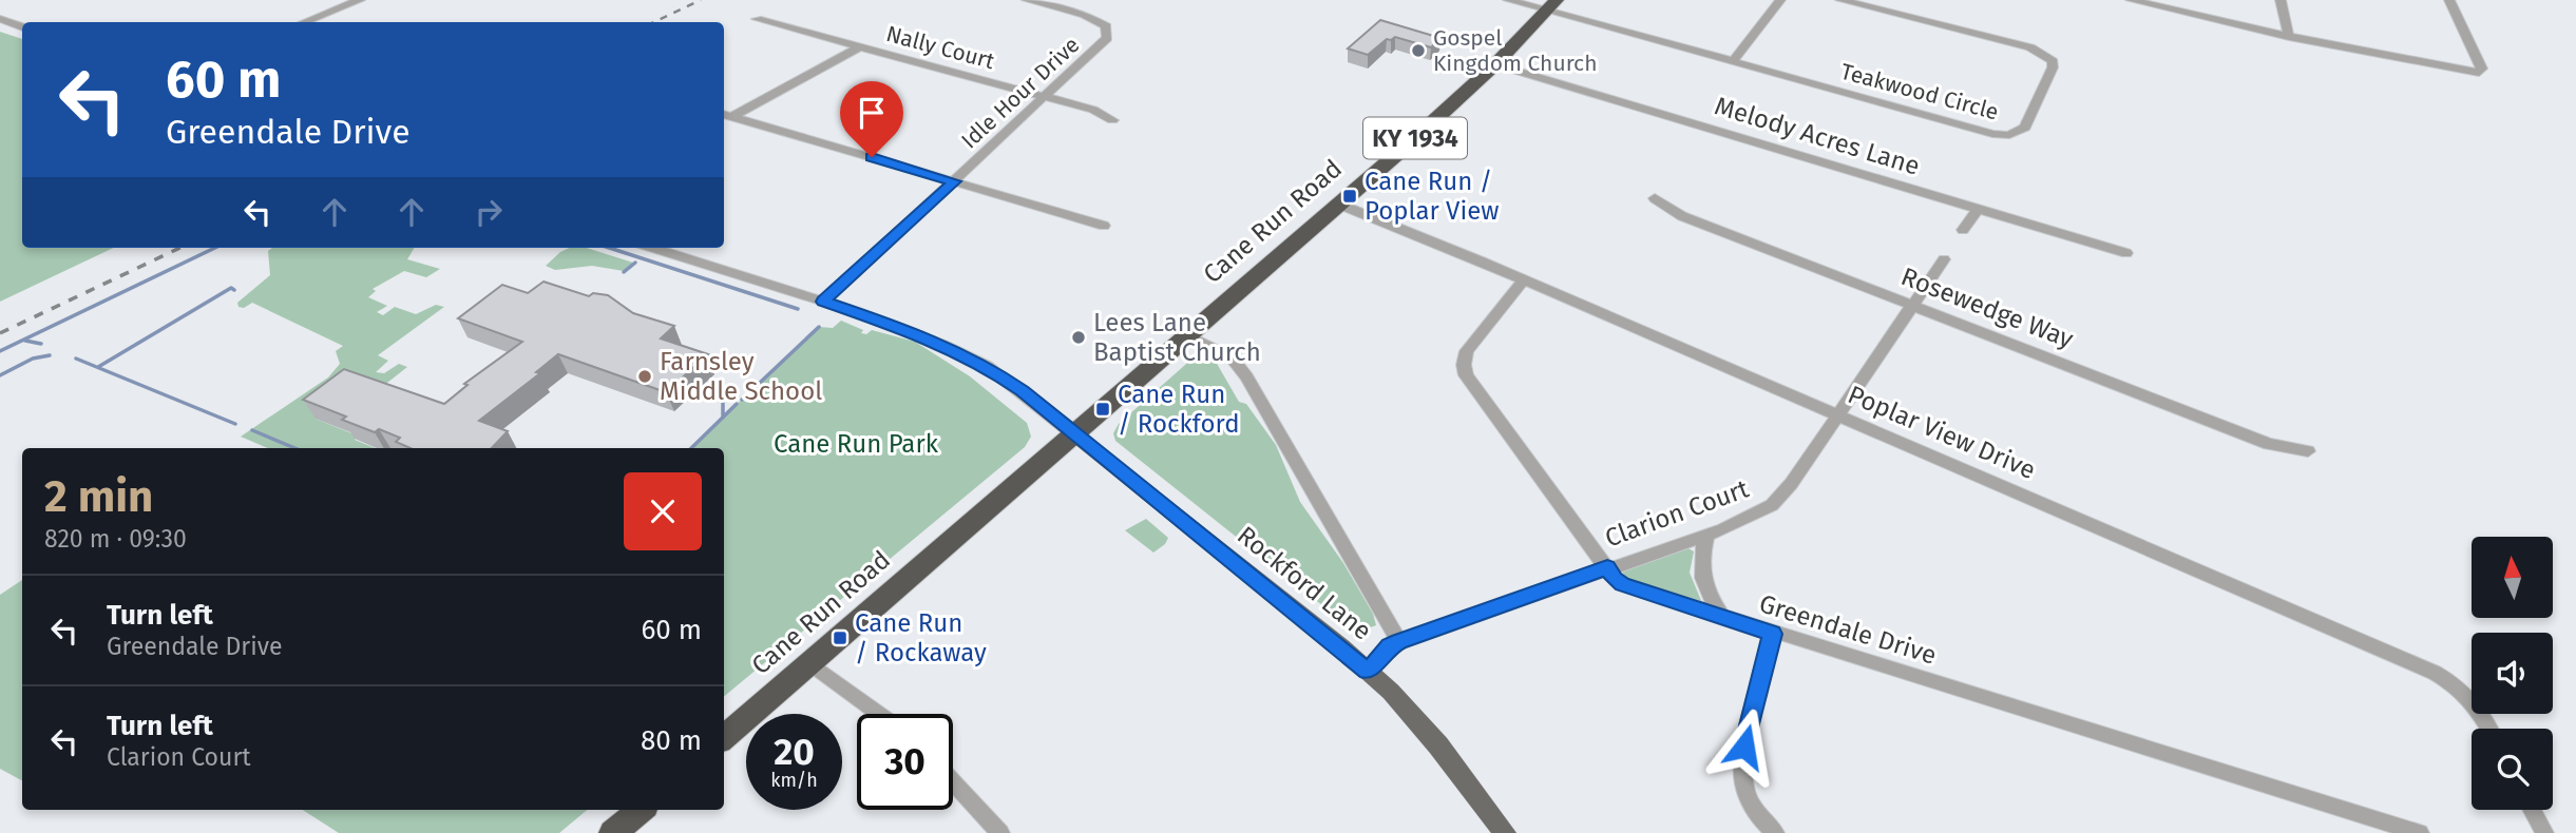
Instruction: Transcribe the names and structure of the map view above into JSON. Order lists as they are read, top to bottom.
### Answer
{
  "streets": {
    "highway": ["KY 1934", "Cane Run Road"],
    "main road": ["Rockford Lane"],
    "street": [
      "Nally Court",
      "Teakwood Circle",
      "Idle Hour Drive",
      "Melody Acres Lane",
      "Rosewedge Way",
      "Poplar View Drive",
      "Clarion Court",
      "Greendale Drive"
    ]
  },
  "crossings": [
    ["Nally Court", "Idle Hour Drive"],
    ["Teakwood Circle", "Cane Run Road"],
    ["Melody Acres Lane", "Cane Run Road"],
    ["Cane Run Road", "Poplar View Drive"],
    ["Cane Run Road", "Rockford Lane"],
    ["Rosewedge Way", "Clarion Court"],
    ["Poplar View Drive", "Clarion Court"],
    ["Poplar View Drive", "Greendale Drive"],
    ["Clarion Court", "Rockford Lane"],
    ["Clarion Court", "Greendale Drive"]
  ],
  "parks": ["Cane Run Park"],
  "places": {
    "other": ["Gospel Kingdom Church", "Lees Lane Baptist Church", "Farnsley Middle School"],
    "transit": ["Cane Run / Poplar View", "Cane Run / Rockford", "Cane Run / Rockaway"]
  },
  "north": "top",
  "page": {
    "turn": ["60 m", "Greendale Drive"],
    "heading": ["2 min", "820 m · 09:30"],
    "list": [
      {
        "name": "Turn left",
        "note": "Greendale Drive",
        "value": "60 m"
      },
      {
        "name": "Turn left",
        "note": "Clarion Court",
        "value": "80 m"
      }
    ],
    "speed": "20 km/h",
    "limit": "30"
  }
}
